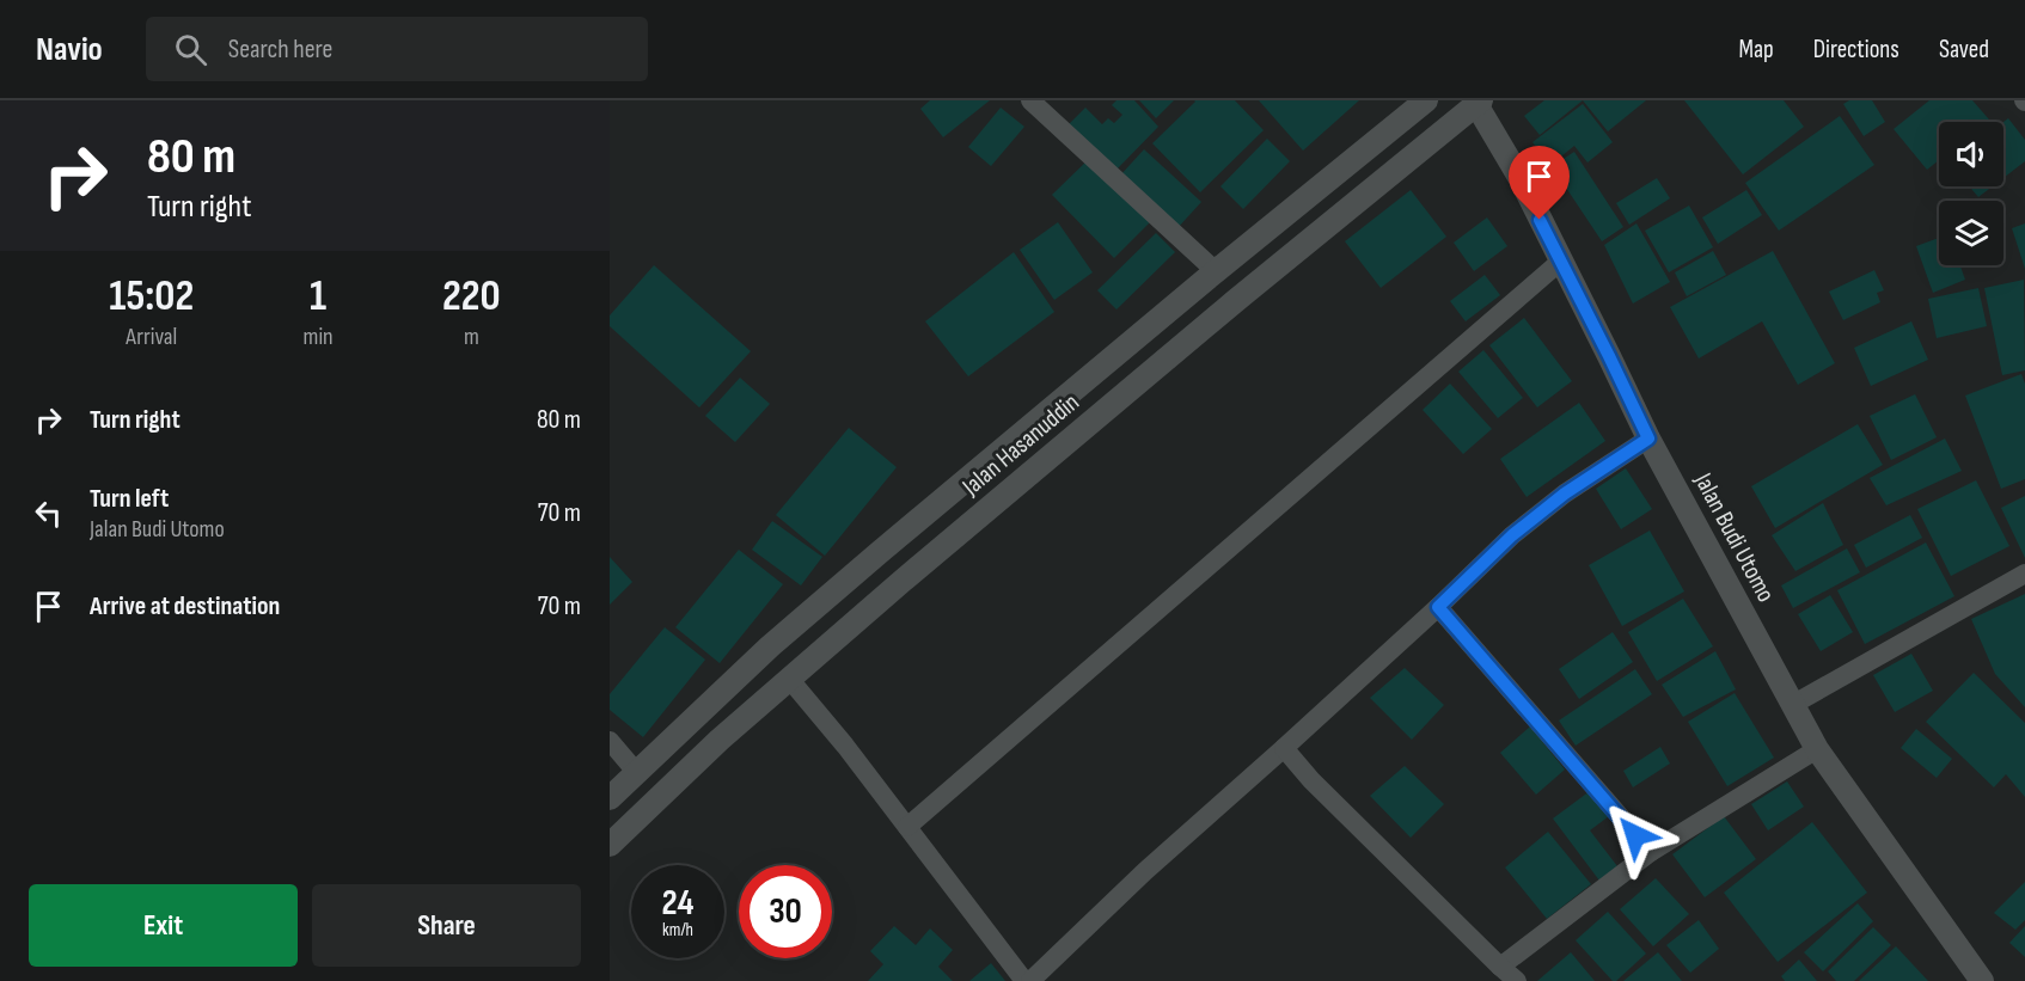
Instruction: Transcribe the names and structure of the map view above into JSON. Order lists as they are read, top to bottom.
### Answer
{
  "streets": {
    "street": ["Jalan Hasanuddin", "Jalan Budi Utomo"]
  },
  "crossings": [
    ["Jalan Hasanuddin", "Jalan Budi Utomo"]
  ],
  "page": {
    "header": "Navio",
    "search": "Search here",
    "nav": ["Map", "Directions", "Saved"],
    "turn": ["80 m", "Turn right"],
    "eta": [
      "15:02",
      "Arrival",
      "1",
      "min",
      "220",
      "m"
    ],
    "list": [
      {
        "name": "Turn right",
        "value": "80 m"
      },
      {
        "name": "Turn left",
        "note": "Jalan Budi Utomo",
        "value": "70 m"
      },
      {
        "name": "Arrive at destination",
        "value": "70 m"
      }
    ],
    "speed": "24 km/h",
    "limit": "30",
    "buttons": ["Exit", "Share"]
  }
}
